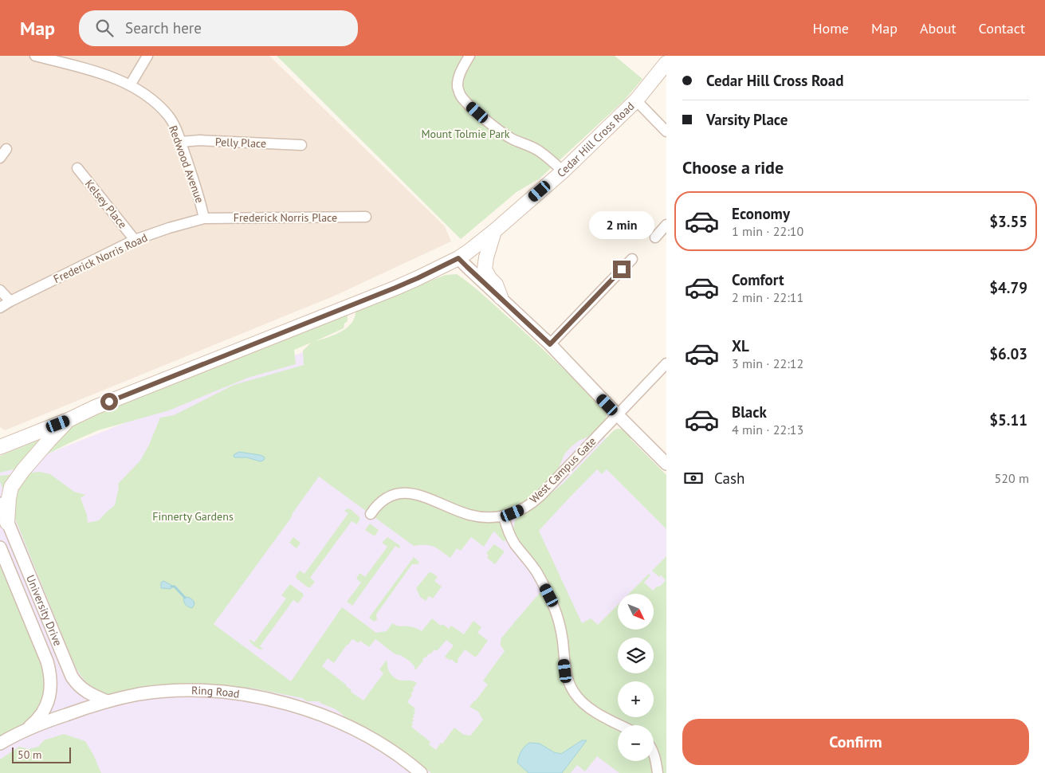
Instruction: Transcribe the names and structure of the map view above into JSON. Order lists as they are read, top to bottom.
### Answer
{
  "streets": {
    "main road": ["Cedar Hill Cross Road"],
    "street": [
      "Pelly Place",
      "Redwood Avenue",
      "Kelsey Place",
      "Frederick Norris Place",
      "Frederick Norris Road",
      "West Campus Gate",
      "University Drive",
      "Ring Road"
    ]
  },
  "crossings": [
    ["Pelly Place", "Redwood Avenue"],
    ["Redwood Avenue", "Frederick Norris Place"],
    ["Redwood Avenue", "Frederick Norris Road"],
    ["Kelsey Place", "Frederick Norris Road"],
    ["Frederick Norris Place", "Frederick Norris Road"],
    ["University Drive", "Ring Road"]
  ],
  "parks": ["Mount Tolmie Park", "Finnerty Gardens"],
  "scale_bar": "50 m",
  "north": "bottom right",
  "page": {
    "header": "Map",
    "search": "Search here",
    "nav": [
      "Home",
      "Map",
      "About",
      "Contact"
    ],
    "banner": ["Cedar Hill Cross Road", "Varsity Place"],
    "heading": "Choose a ride",
    "list": [
      {
        "name": "Economy",
        "note": "1 min · 22:10",
        "value": "$3.55"
      },
      {
        "name": "Comfort",
        "note": "2 min · 22:11",
        "value": "$4.79"
      },
      {
        "name": "XL",
        "note": "3 min · 22:12",
        "value": "$6.03"
      },
      {
        "name": "Black",
        "note": "4 min · 22:13",
        "value": "$5.11"
      }
    ],
    "bubble": "2 min",
    "pay": ["Cash", "520 m"],
    "map_buttons": ["+", "−"],
    "buttons": "Confirm",
    "scale": "50 m"
  }
}
